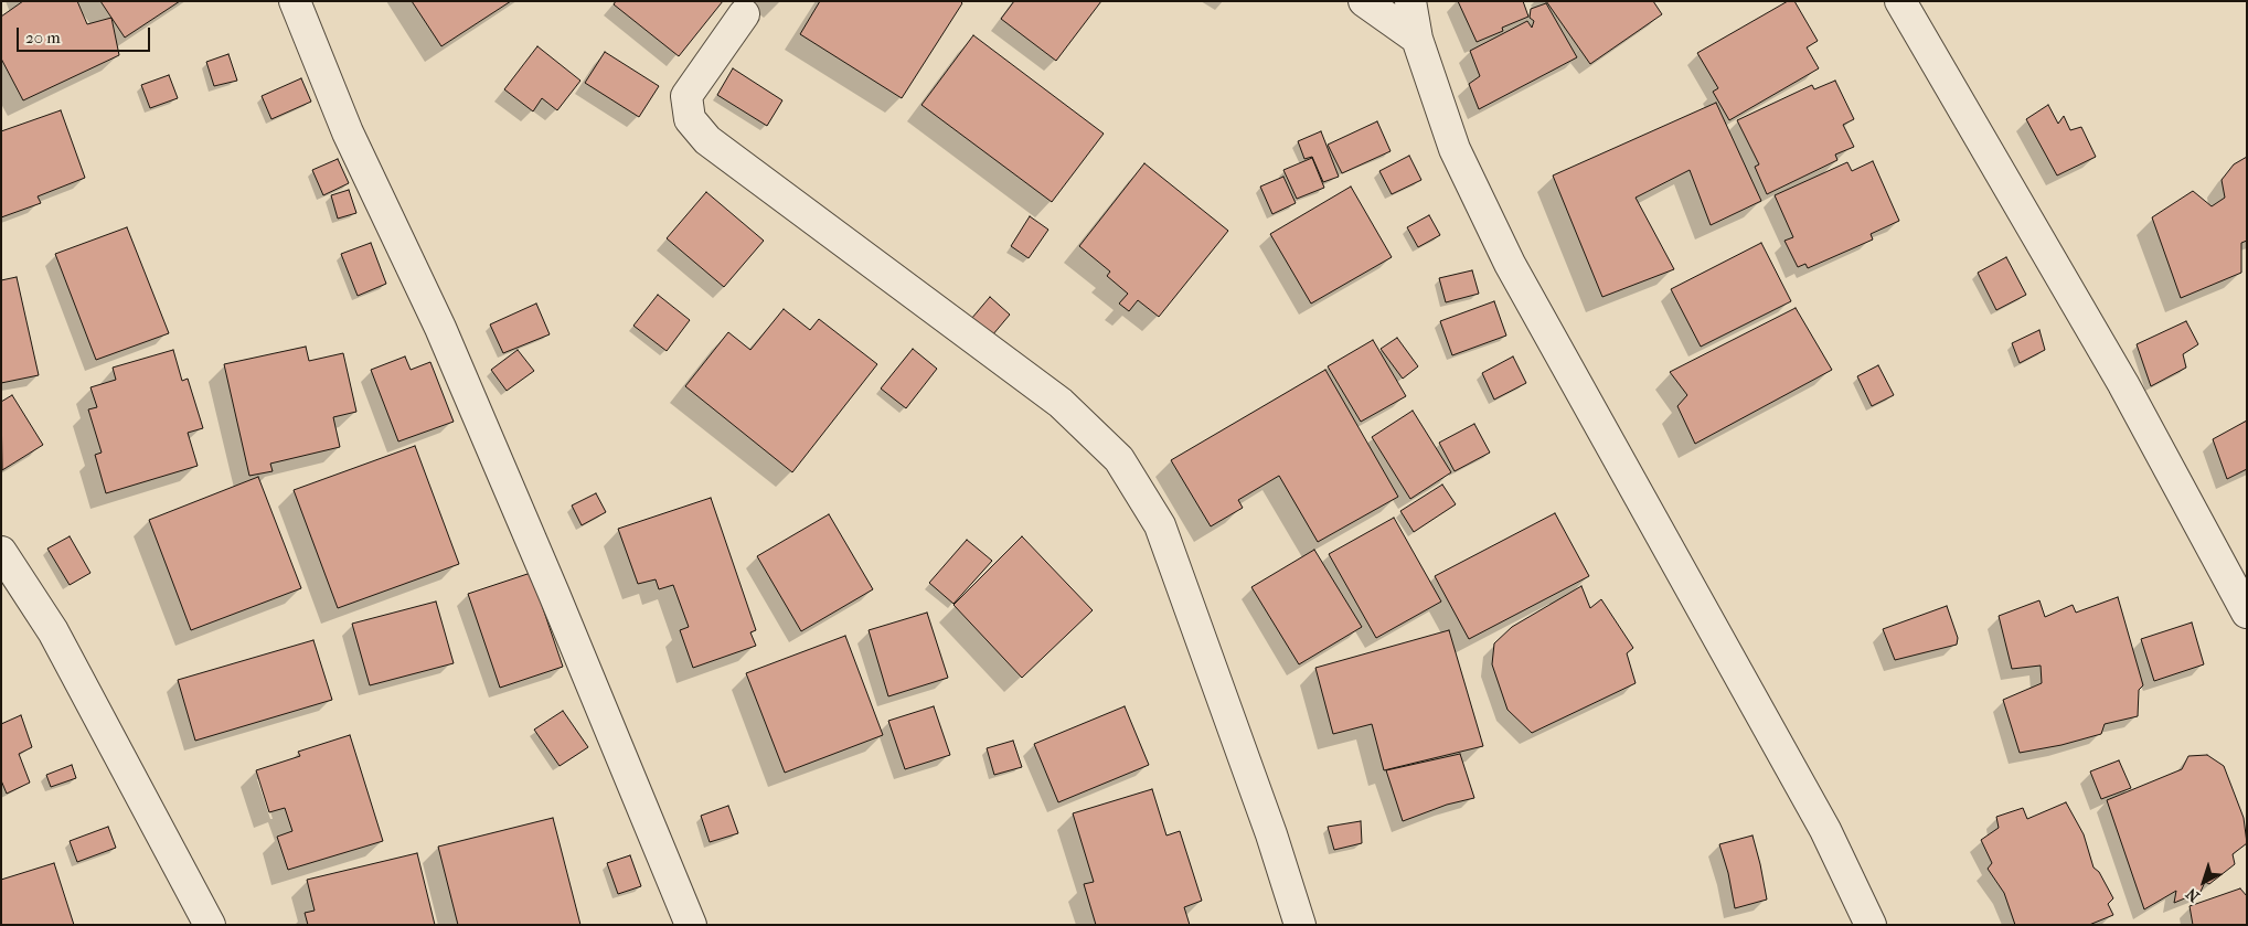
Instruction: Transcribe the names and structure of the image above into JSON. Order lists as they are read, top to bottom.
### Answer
{
  "scale_bar": "20 m",
  "north": "bottom left"
}
